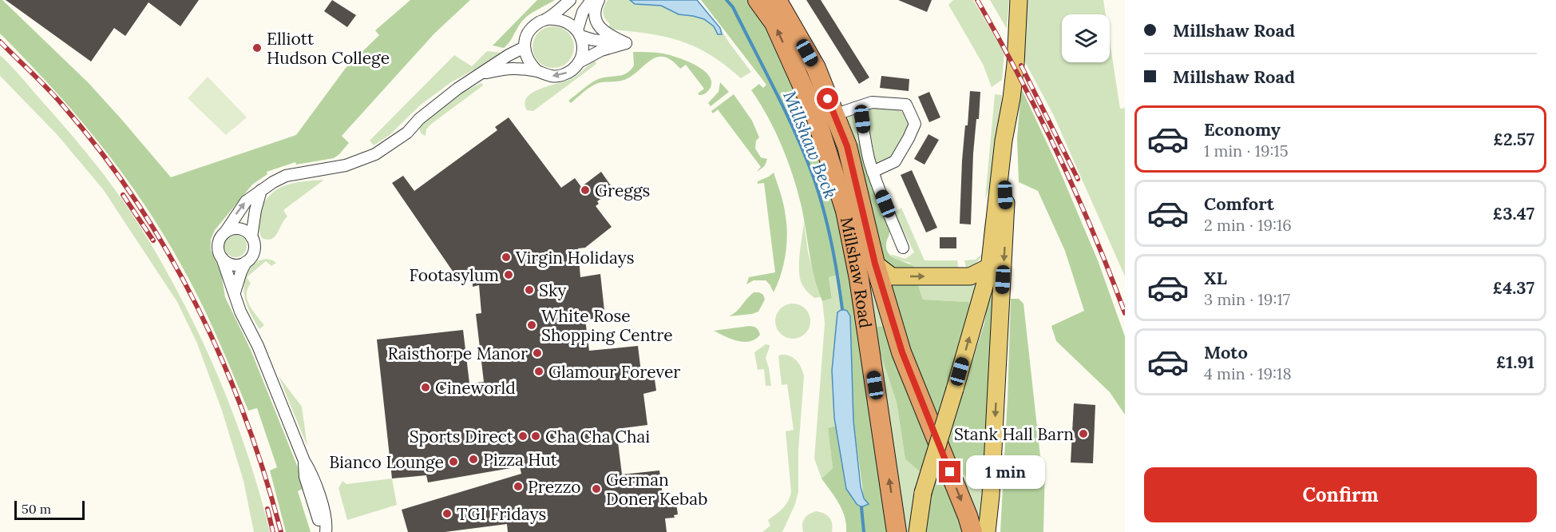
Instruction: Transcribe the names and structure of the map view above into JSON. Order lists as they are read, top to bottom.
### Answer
{
  "streets": {
    "highway": ["Millshaw Road"]
  },
  "water": ["Millshaw Beck"],
  "places": [
    "Elliott Hudson College",
    "Greggs",
    "Virgin Holidays",
    "Footasylum",
    "Sky",
    "White Rose Shopping Centre",
    "Raisthorpe Manor",
    "Glamour Forever",
    "Cineworld",
    "Stank Hall Barn",
    "Sports Direct",
    "Cha Cha Chai",
    "Pizza Hut",
    "Bianco Lounge",
    "Prezzo",
    "German Doner Kebab",
    "TGI Fridays"
  ],
  "scale_bar": "50 m",
  "page": {
    "banner": ["Millshaw Road", "Millshaw Road"],
    "list": [
      {
        "name": "Economy",
        "note": "1 min · 19:15",
        "value": "£2.57"
      },
      {
        "name": "Comfort",
        "note": "2 min · 19:16",
        "value": "£3.47"
      },
      {
        "name": "XL",
        "note": "3 min · 19:17",
        "value": "£4.37"
      },
      {
        "name": "Moto",
        "note": "4 min · 19:18",
        "value": "£1.91"
      }
    ],
    "bubble": "1 min",
    "buttons": "Confirm",
    "scale": "50 m"
  }
}
